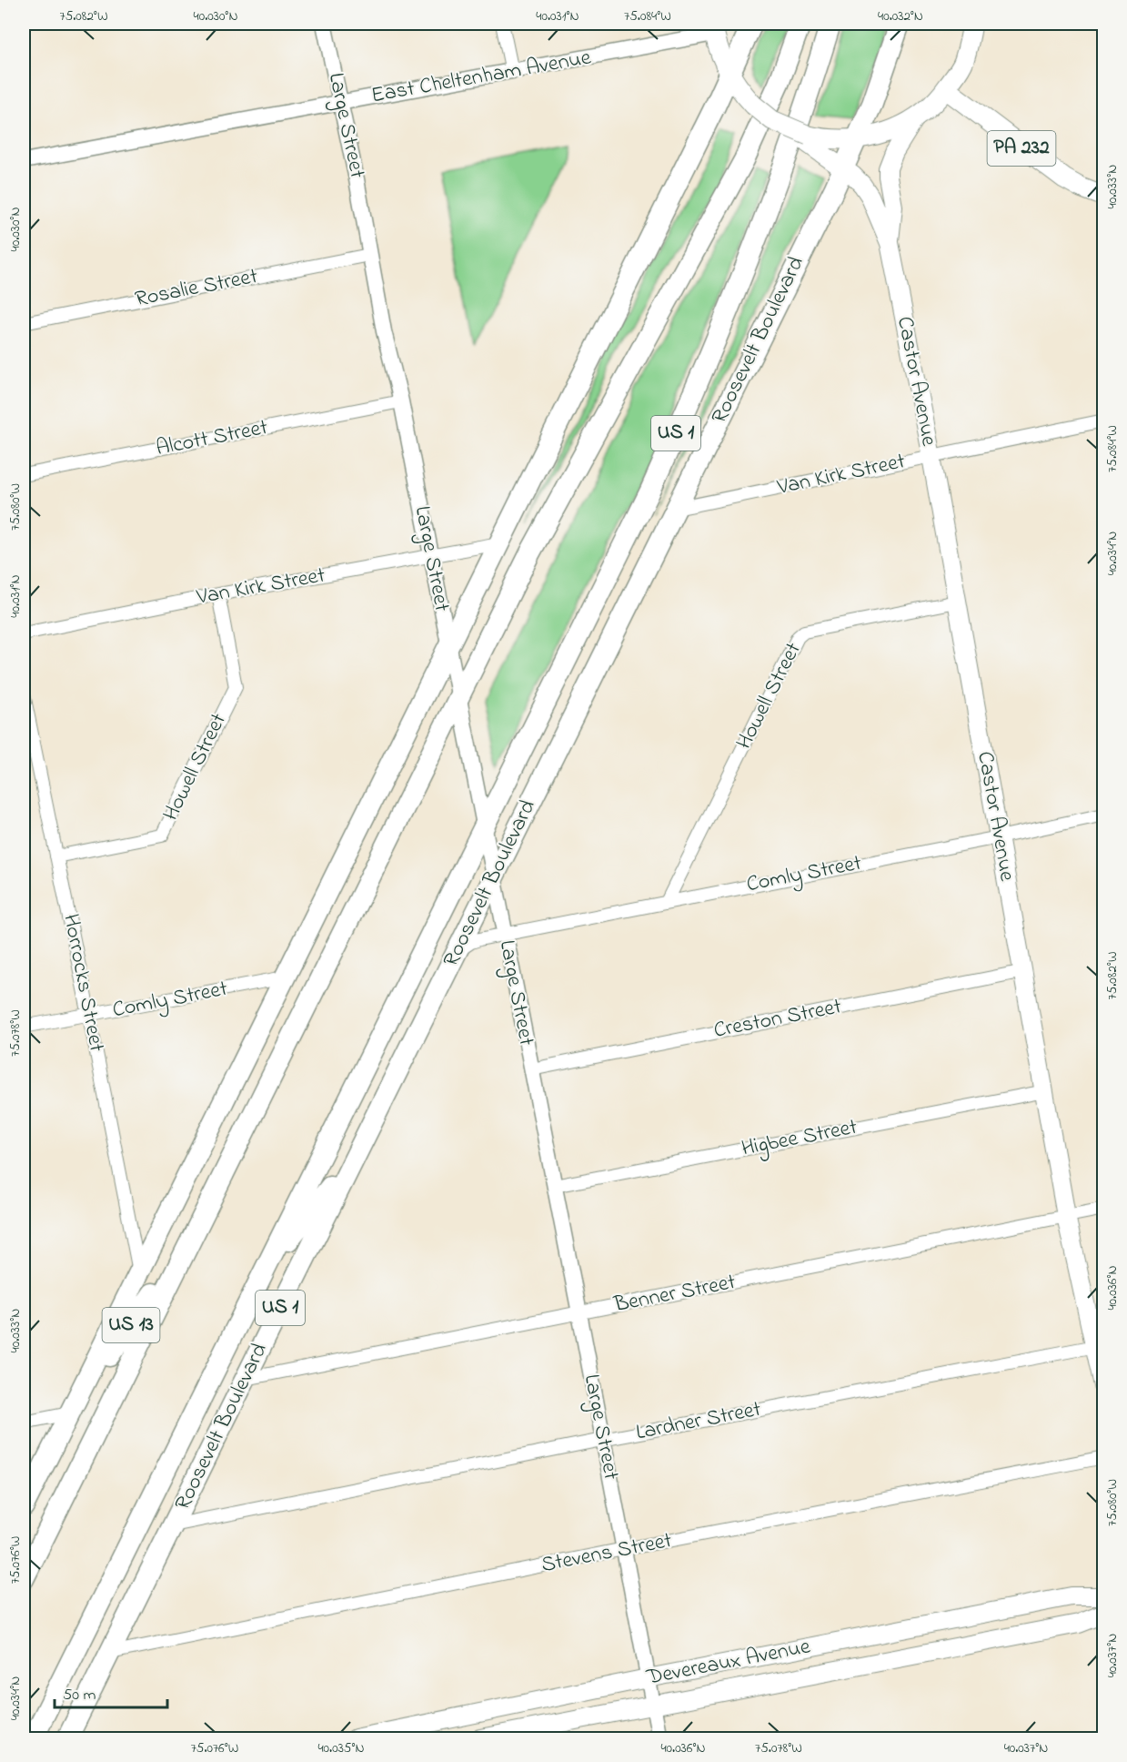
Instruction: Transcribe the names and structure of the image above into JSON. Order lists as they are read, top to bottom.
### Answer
{
  "streets": {
    "highway": ["Roosevelt Boulevard", "US 1", "US 13"],
    "main road": ["PA 232", "Castor Avenue", "Devereaux Avenue"],
    "street": [
      "East Cheltenham Avenue",
      "Large Street",
      "Rosalie Street",
      "Alcott Street",
      "Van Kirk Street",
      "Howell Street",
      "Comly Street",
      "Horrocks Street",
      "Creston Street",
      "Higbee Street",
      "Benner Street",
      "Lardner Street",
      "Stevens Street"
    ]
  },
  "crossings": [
    ["East Cheltenham Avenue", "Large Street"],
    ["Large Street", "Rosalie Street"],
    ["Large Street", "Roosevelt Boulevard"],
    ["Large Street", "Alcott Street"],
    ["Large Street", "Van Kirk Street"],
    ["Large Street", "Comly Street"],
    ["Large Street", "Creston Street"],
    ["Large Street", "Higbee Street"],
    ["Large Street", "Benner Street"],
    ["Large Street", "Lardner Street"],
    ["Large Street", "Stevens Street"],
    ["Large Street", "Devereaux Avenue"],
    ["Roosevelt Boulevard", "Castor Avenue"],
    ["Roosevelt Boulevard", "Van Kirk Street"],
    ["Roosevelt Boulevard", "Comly Street"],
    ["Roosevelt Boulevard", "Benner Street"],
    ["Roosevelt Boulevard", "Lardner Street"],
    ["Roosevelt Boulevard", "Stevens Street"],
    ["Castor Avenue", "Van Kirk Street"],
    ["Castor Avenue", "Howell Street"],
    ["Castor Avenue", "Comly Street"],
    ["Castor Avenue", "Creston Street"],
    ["Castor Avenue", "Higbee Street"],
    ["Castor Avenue", "Benner Street"],
    ["Castor Avenue", "Lardner Street"],
    ["Van Kirk Street", "Howell Street"],
    ["Howell Street", "Comly Street"],
    ["Howell Street", "Horrocks Street"],
    ["Comly Street", "Horrocks Street"]
  ],
  "scale_bar": "50 m",
  "coordinates": [
    "75.082°W",
    "40.030°N",
    "40.031°N",
    "75.084°W",
    "40.032°N",
    "40.033°N",
    "75.080°W",
    "40.034°N",
    "75.078°W",
    "40.036°N",
    "75.076°W",
    "40.037°N",
    "40.035°N"
  ]
}
